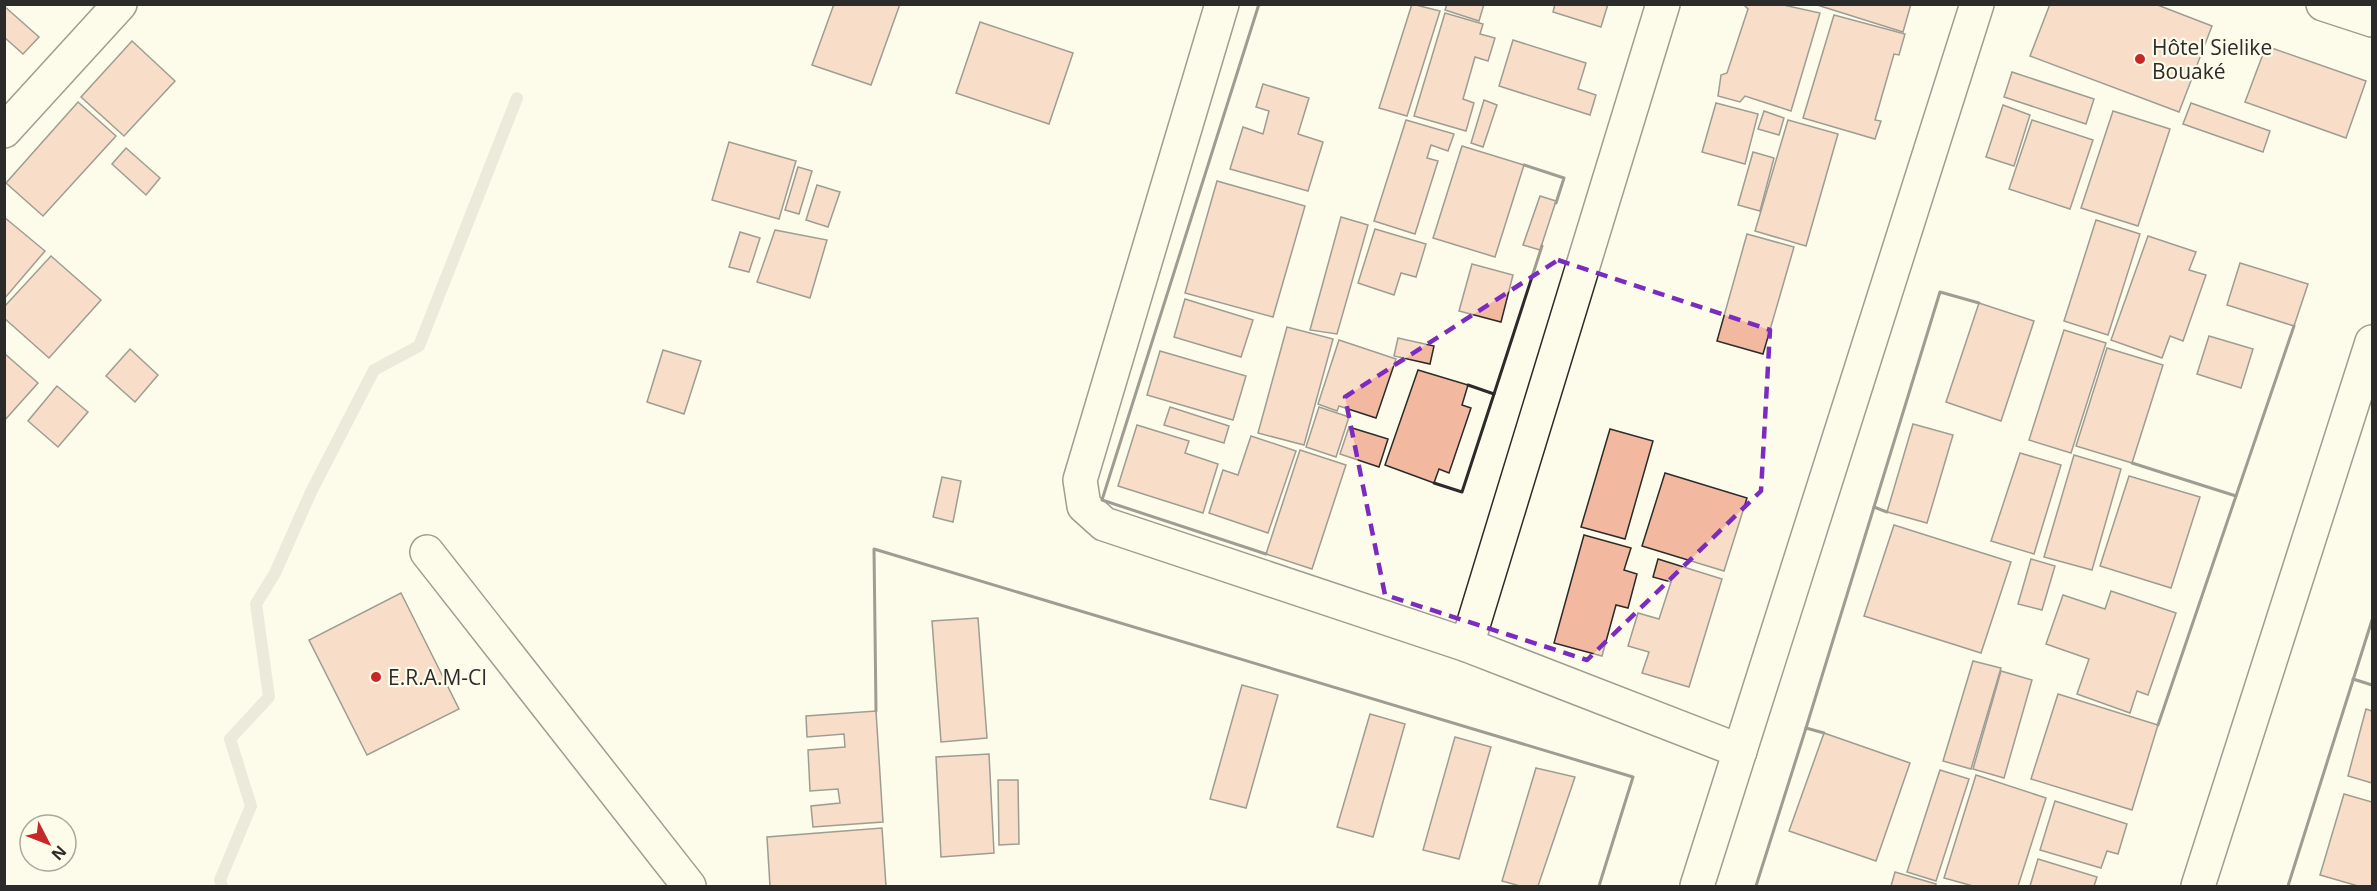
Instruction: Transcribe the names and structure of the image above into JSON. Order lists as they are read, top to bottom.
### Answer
{
  "places": ["Hôtel Sielike Bouaké", "E.R.A.M-CI"],
  "north": "bottom right"
}
